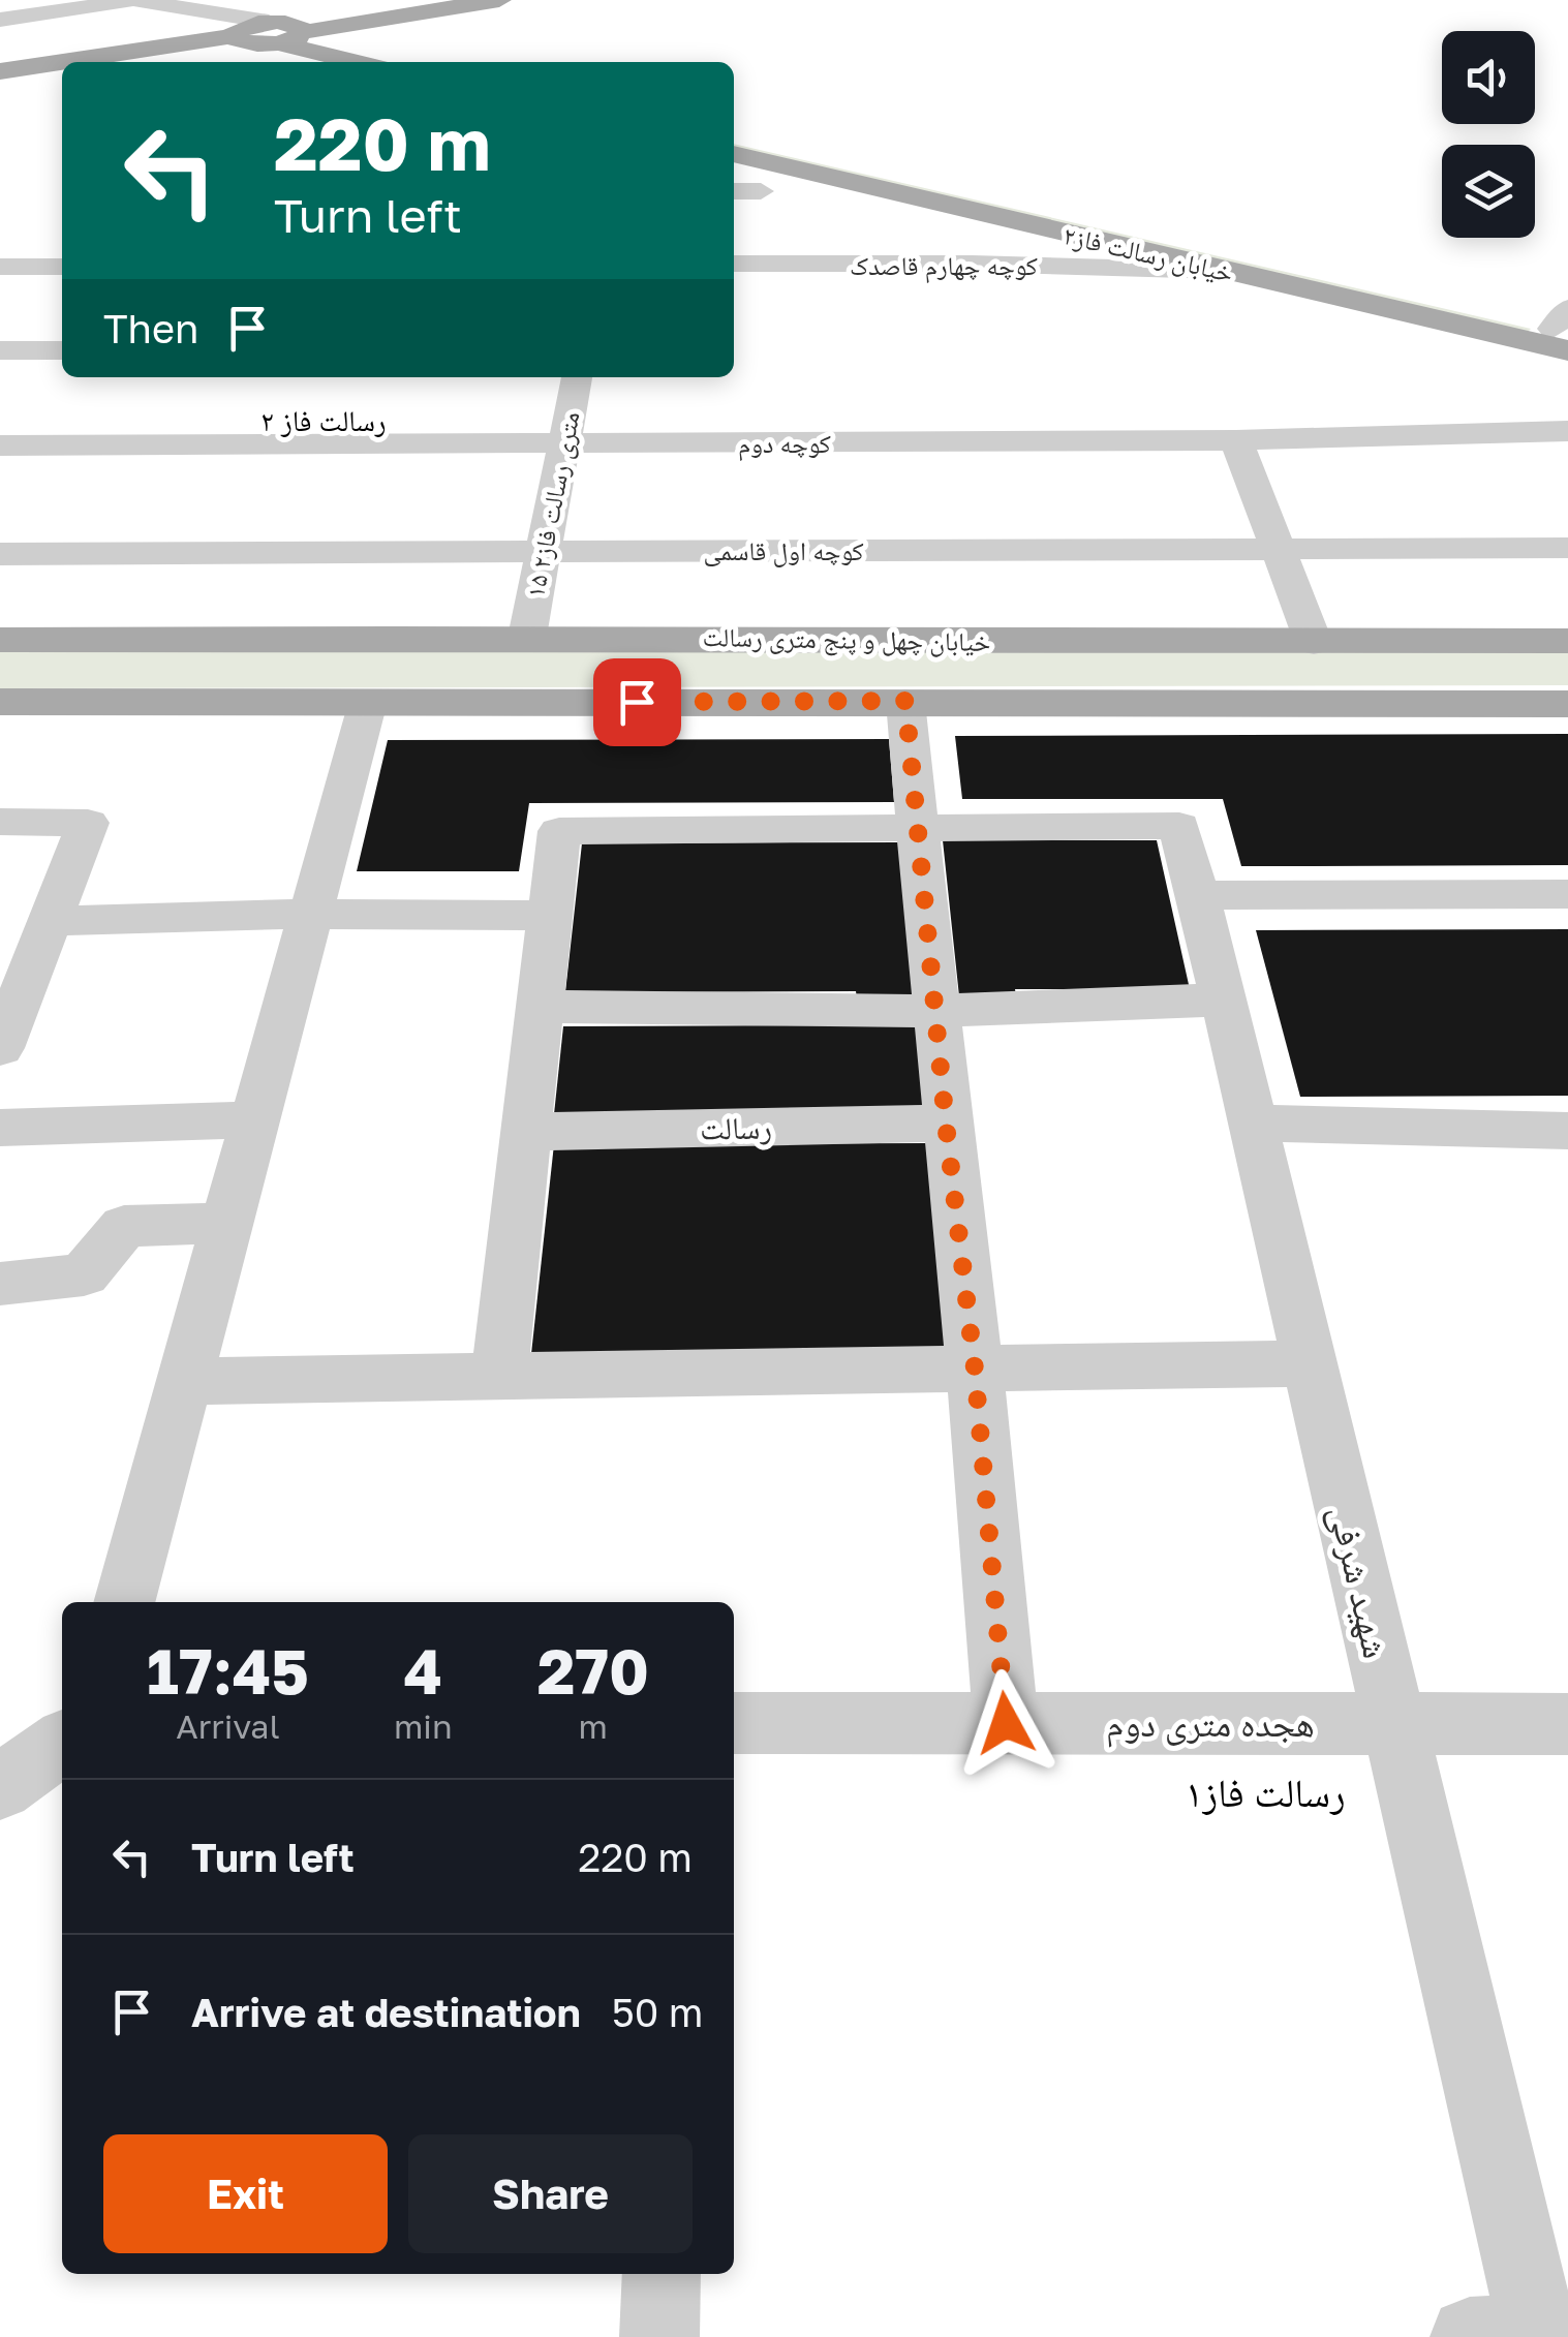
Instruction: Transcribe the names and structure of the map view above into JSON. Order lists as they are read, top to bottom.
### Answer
{
  "streets": {
    "main road": ["خیابان رسالت فاز۲", "خیابان چهل و پنج متری رسالت"],
    "street": [
      "کوچه چهارم قاصدک",
      "کوچه دوم",
      "۱۵ متری رسالت فاز۲",
      "کوچه اول قاسمی",
      "رسالت",
      "شهید شرفی",
      "هجده متری دوم"
    ]
  },
  "crossings": [
    ["خیابان رسالت فاز۲", "کوچه چهارم قاصدک"],
    ["کوچه دوم", "۱۵ متری رسالت فاز۲"],
    ["۱۵ متری رسالت فاز۲", "کوچه اول قاسمی"],
    ["۱۵ متری رسالت فاز۲", "خیابان چهل و پنج متری رسالت"],
    ["شهید شرفی", "هجده متری دوم"]
  ],
  "districts": ["رسالت فاز ۲", "رسالت فاز۱"],
  "page": {
    "turn": ["220 m", "Turn left"],
    "then": "Then",
    "eta": [
      "17:45",
      "Arrival",
      "4",
      "min",
      "270",
      "m"
    ],
    "list": [
      {
        "name": "Turn left",
        "value": "220 m"
      },
      {
        "name": "Arrive at destination",
        "value": "50 m"
      }
    ],
    "buttons": ["Exit", "Share"]
  }
}
